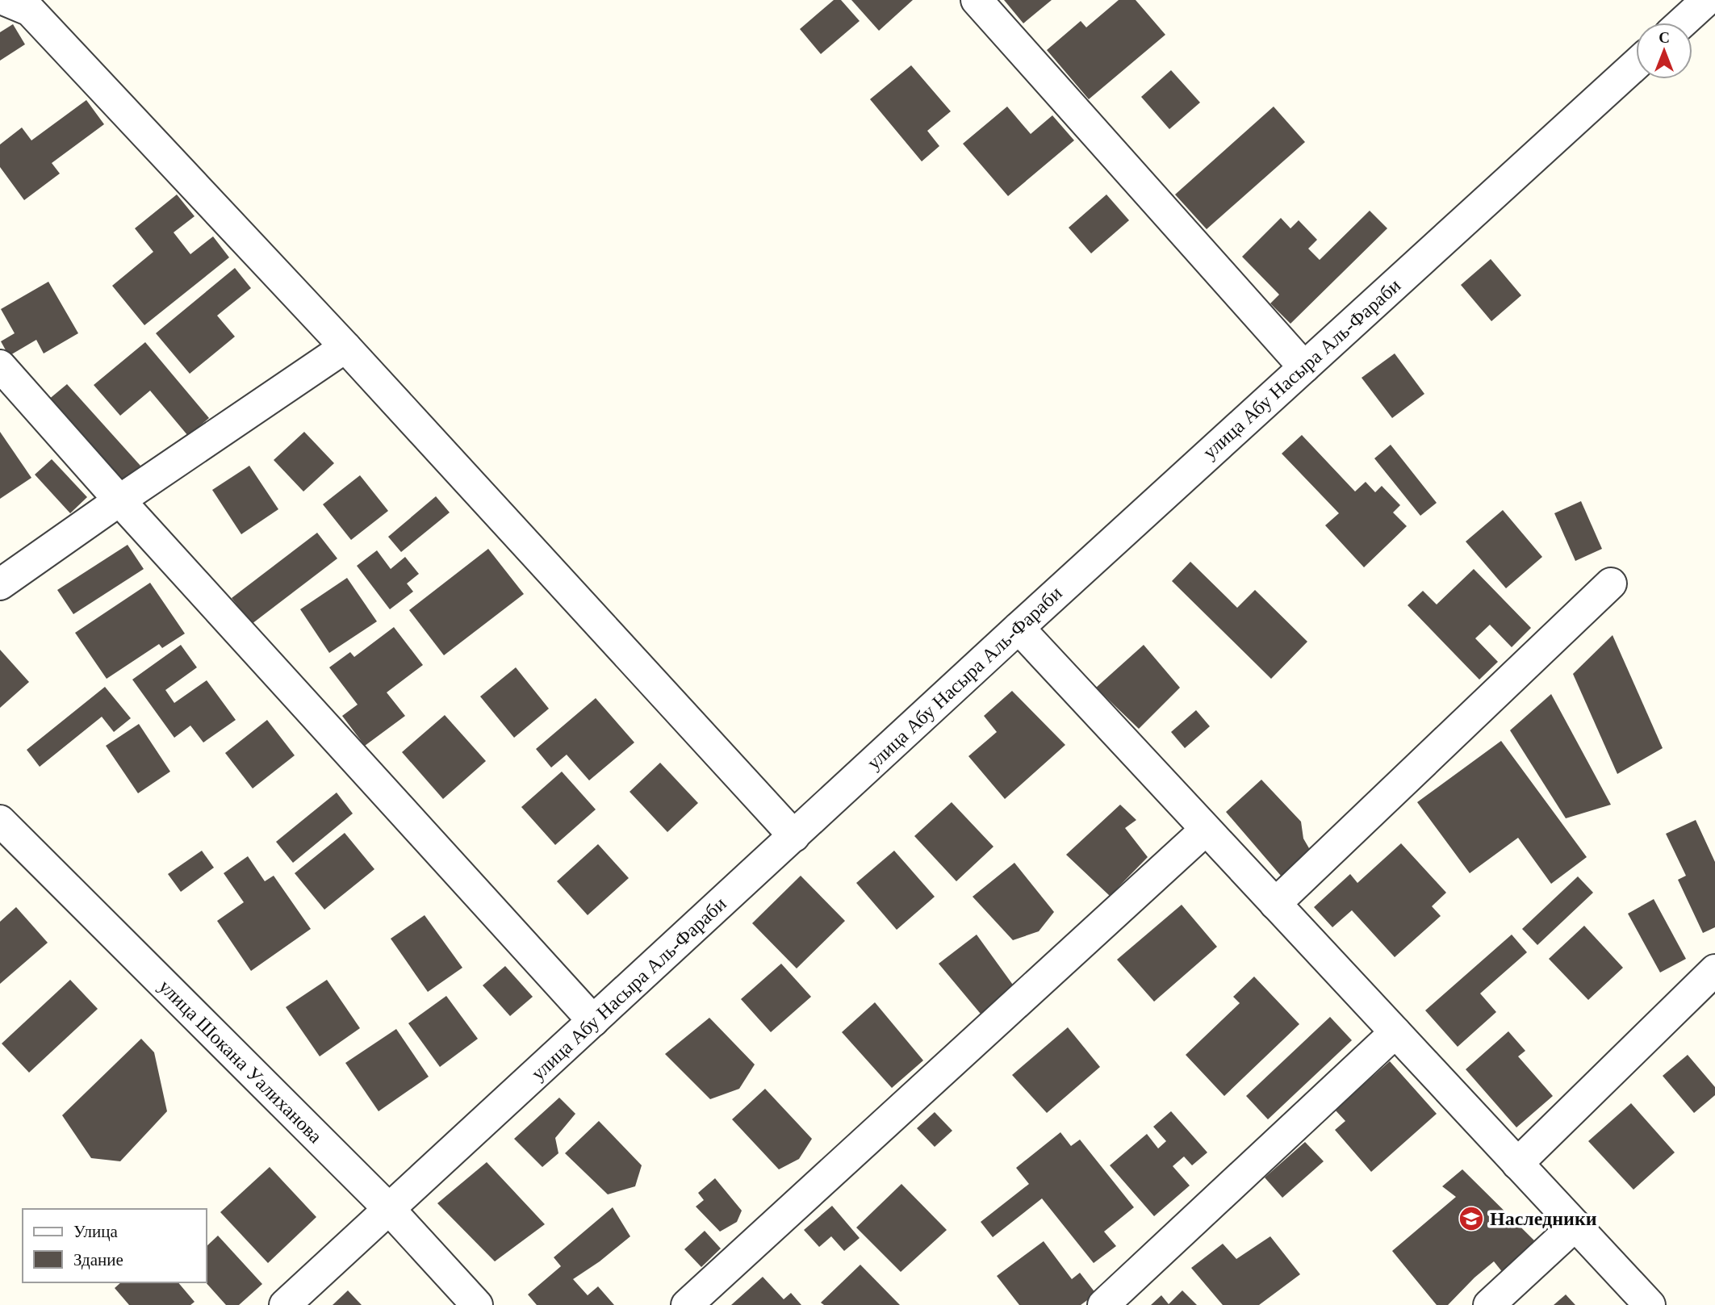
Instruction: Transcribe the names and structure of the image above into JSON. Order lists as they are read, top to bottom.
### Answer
{
  "streets": {
    "street": ["улица Абу Насыра Аль-Фараби", "улица Шокана Уалиханова"]
  },
  "crossings": [
    ["улица Абу Насыра Аль-Фараби", "улица Шокана Уалиханова"]
  ],
  "places": {
    "school or university": ["Наследники"]
  },
  "legend": ["Улица", "Здание"],
  "north": "top"
}
